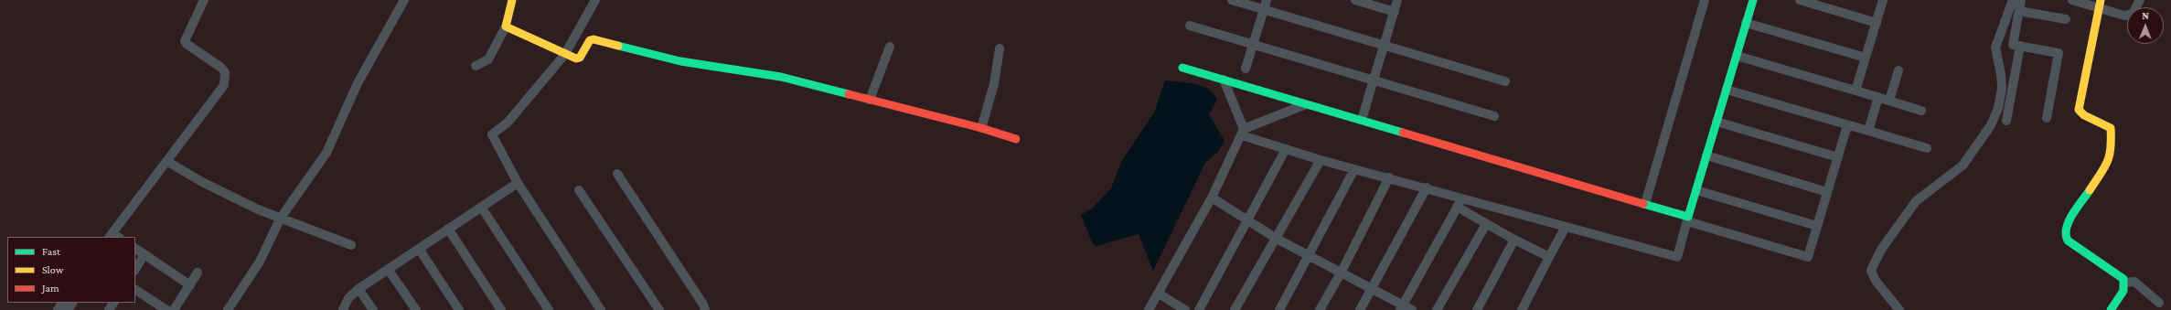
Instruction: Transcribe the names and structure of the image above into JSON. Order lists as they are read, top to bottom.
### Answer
{
  "legend": ["Fast", "Slow", "Jam"],
  "north": "top"
}
